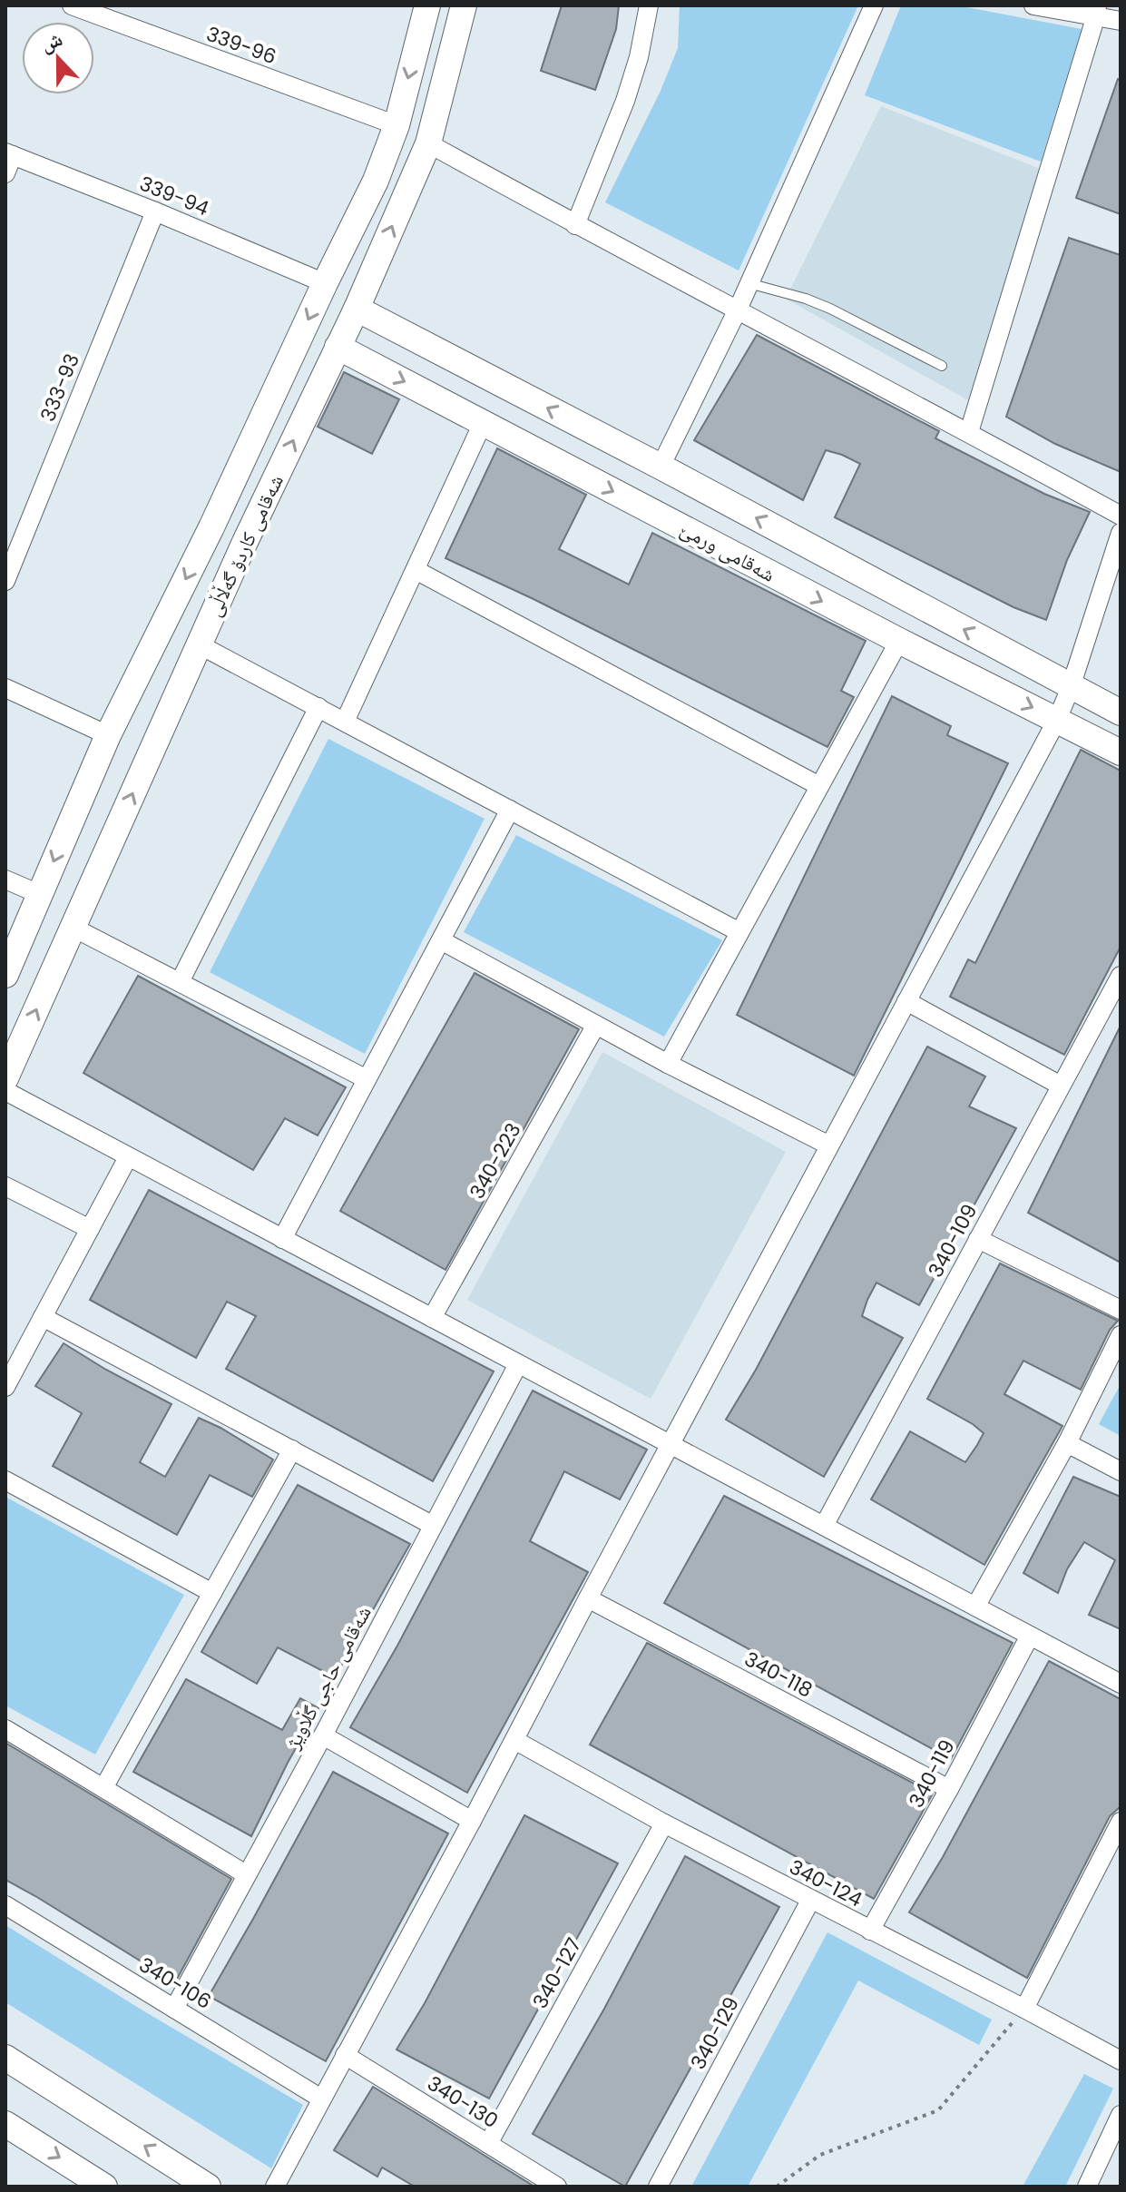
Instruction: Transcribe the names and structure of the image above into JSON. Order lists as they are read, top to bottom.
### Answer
{
  "streets": {
    "street": [
      "339-96",
      "339-94",
      "333-93",
      "شەقامی کاردۆ گەڵاڵی",
      "شەقامی ورمێ",
      "340-223",
      "340-109",
      "340-118",
      "شەقامی حاجی گڵاویژ",
      "340-119",
      "340-124",
      "340-127",
      "340-106",
      "340-129",
      "340-130"
    ]
  },
  "crossings": [
    ["339-96", "شەقامی کاردۆ گەڵاڵی"],
    ["339-94", "333-93"],
    ["339-94", "شەقامی کاردۆ گەڵاڵی"],
    ["شەقامی کاردۆ گەڵاڵی", "شەقامی ورمێ"],
    ["340-118", "340-119"],
    ["شەقامی حاجی گڵاویژ", "340-106"],
    ["340-119", "340-124"],
    ["340-124", "340-127"],
    ["340-124", "340-129"],
    ["340-127", "340-130"]
  ],
  "north": "top"
}
